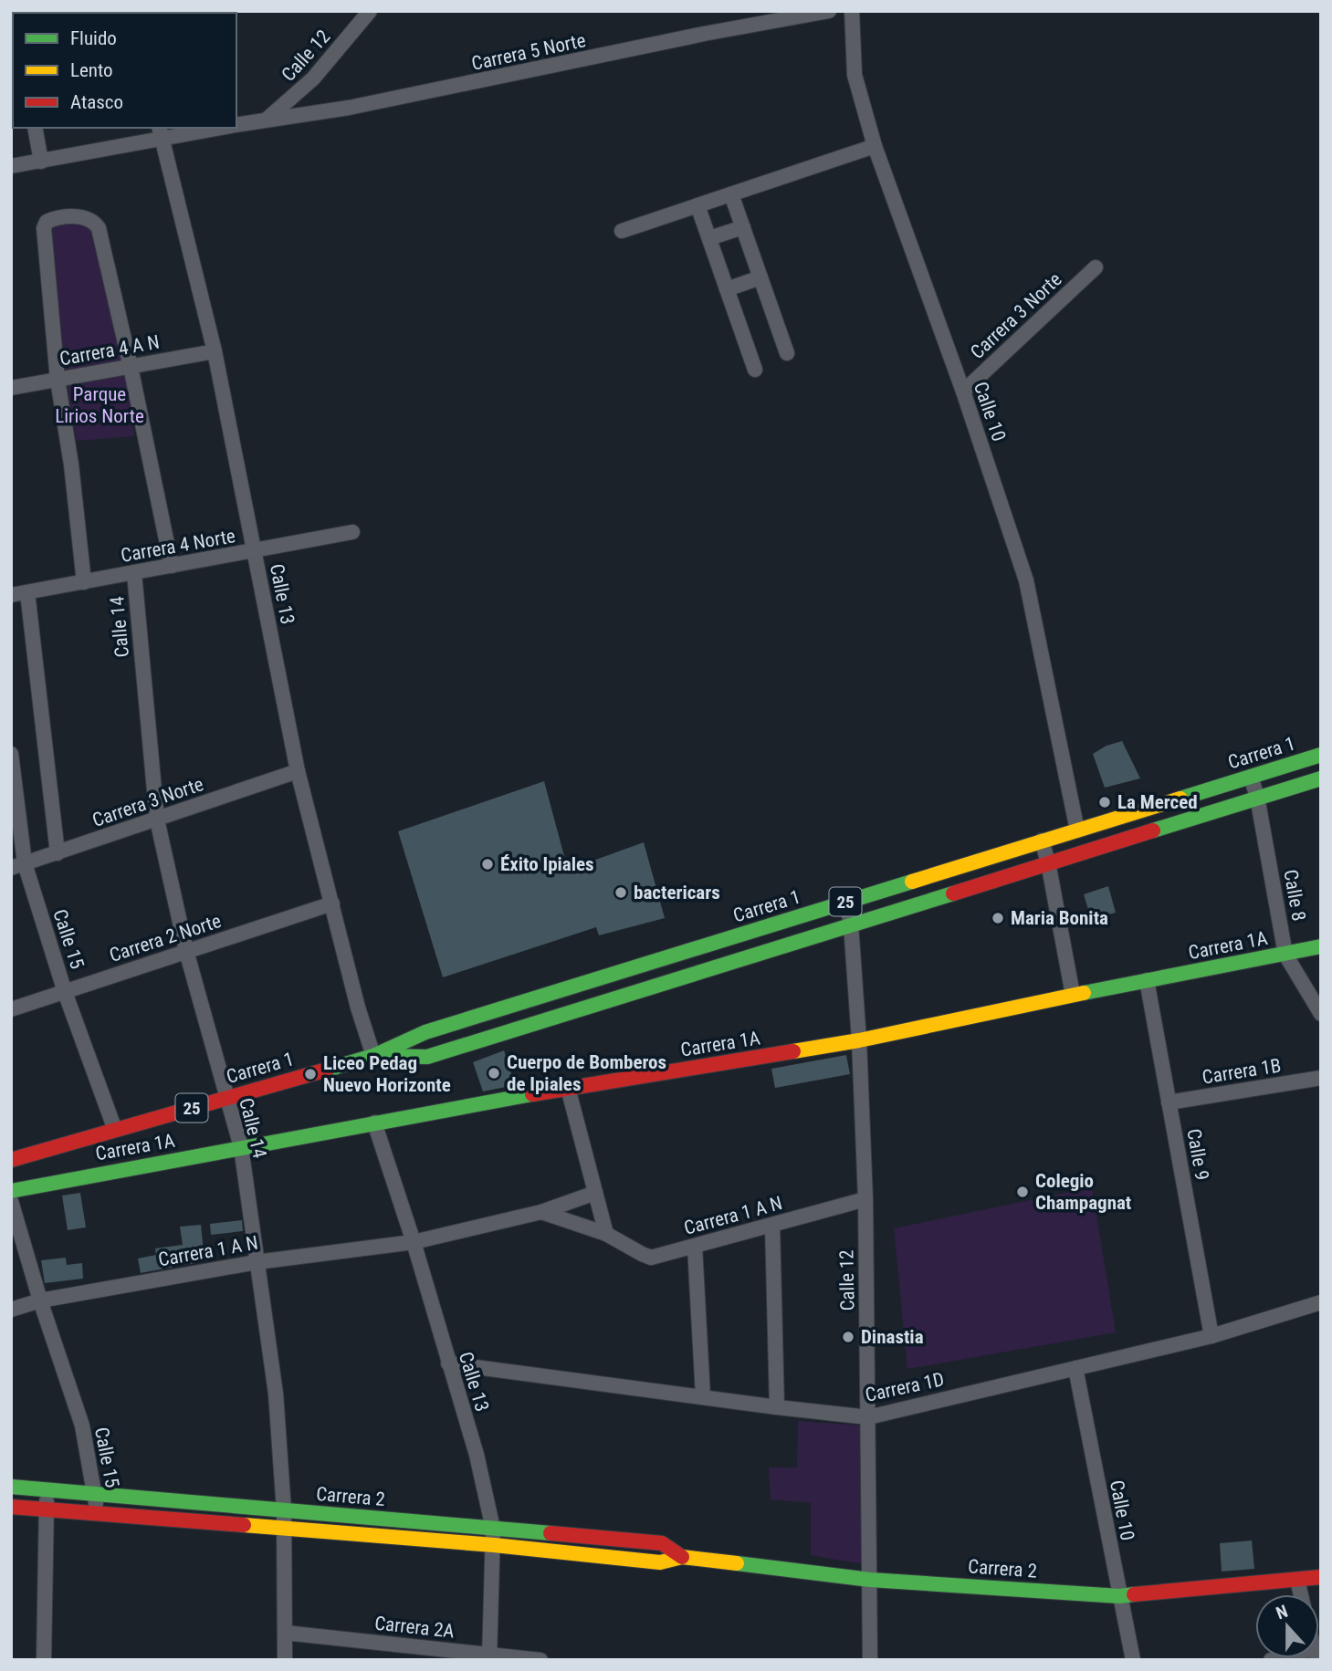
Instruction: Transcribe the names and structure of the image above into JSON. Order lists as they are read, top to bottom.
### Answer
{
  "streets": {
    "street": [
      "Carrera 5 Norte",
      "Calle 12",
      "Carrera 3 Norte",
      "Carrera 4 A N",
      "Calle 10",
      "Carrera 4 Norte",
      "Calle 13",
      "Calle 14",
      "Carrera 1",
      "Calle 8",
      "25",
      "Carrera 2 Norte",
      "Calle 15",
      "Carrera 1A",
      "Carrera 1B",
      "Calle 9",
      "Carrera 1 A N",
      "Carrera 1D",
      "Carrera 2",
      "Carrera 2A"
    ]
  },
  "crossings": [
    ["Carrera 5 Norte", "Calle 12"],
    ["Carrera 5 Norte", "Calle 13"],
    ["Calle 12", "Carrera 1"],
    ["Calle 12", "Carrera 1A"],
    ["Calle 12", "Carrera 1 A N"],
    ["Calle 12", "Carrera 1D"],
    ["Calle 12", "Carrera 2"],
    ["Carrera 3 Norte", "Calle 10"],
    ["Carrera 3 Norte", "Calle 13"],
    ["Carrera 3 Norte", "Calle 14"],
    ["Carrera 3 Norte", "Calle 15"],
    ["Carrera 4 A N", "Calle 13"],
    ["Calle 10", "Carrera 1"],
    ["Calle 10", "Carrera 1D"],
    ["Calle 10", "Carrera 2"],
    ["Carrera 4 Norte", "Calle 13"],
    ["Carrera 4 Norte", "Calle 14"],
    ["Calle 13", "Carrera 1"],
    ["Calle 13", "Carrera 2 Norte"],
    ["Calle 13", "Carrera 1A"],
    ["Calle 13", "Carrera 1 A N"],
    ["Calle 13", "Carrera 1D"],
    ["Calle 13", "Carrera 2"],
    ["Calle 13", "Carrera 2A"],
    ["Calle 14", "Carrera 1"],
    ["Calle 14", "Carrera 2 Norte"],
    ["Calle 14", "Carrera 1A"],
    ["Calle 14", "Carrera 1 A N"],
    ["Calle 14", "Carrera 2"],
    ["Calle 14", "Carrera 2A"],
    ["Carrera 1", "Calle 8"],
    ["Carrera 1", "Calle 15"],
    ["Calle 8", "Carrera 1A"],
    ["Carrera 2 Norte", "Calle 15"],
    ["Calle 15", "Carrera 1 A N"],
    ["Calle 15", "Carrera 2"],
    ["Carrera 1A", "Calle 9"],
    ["Carrera 1B", "Calle 9"],
    ["Calle 9", "Carrera 1D"]
  ],
  "parks": ["Parque Lirios Norte"],
  "places": [
    "La Merced",
    "Éxito Ipiales",
    "bactericars",
    "Maria Bonita",
    "Cuerpo de Bomberos de Ipiales",
    "Liceo Pedag Nuevo Horizonte",
    "Colegio Champagnat",
    "Dinastia"
  ],
  "legend": ["Fluido", "Lento", "Atasco"],
  "north": "top"
}
